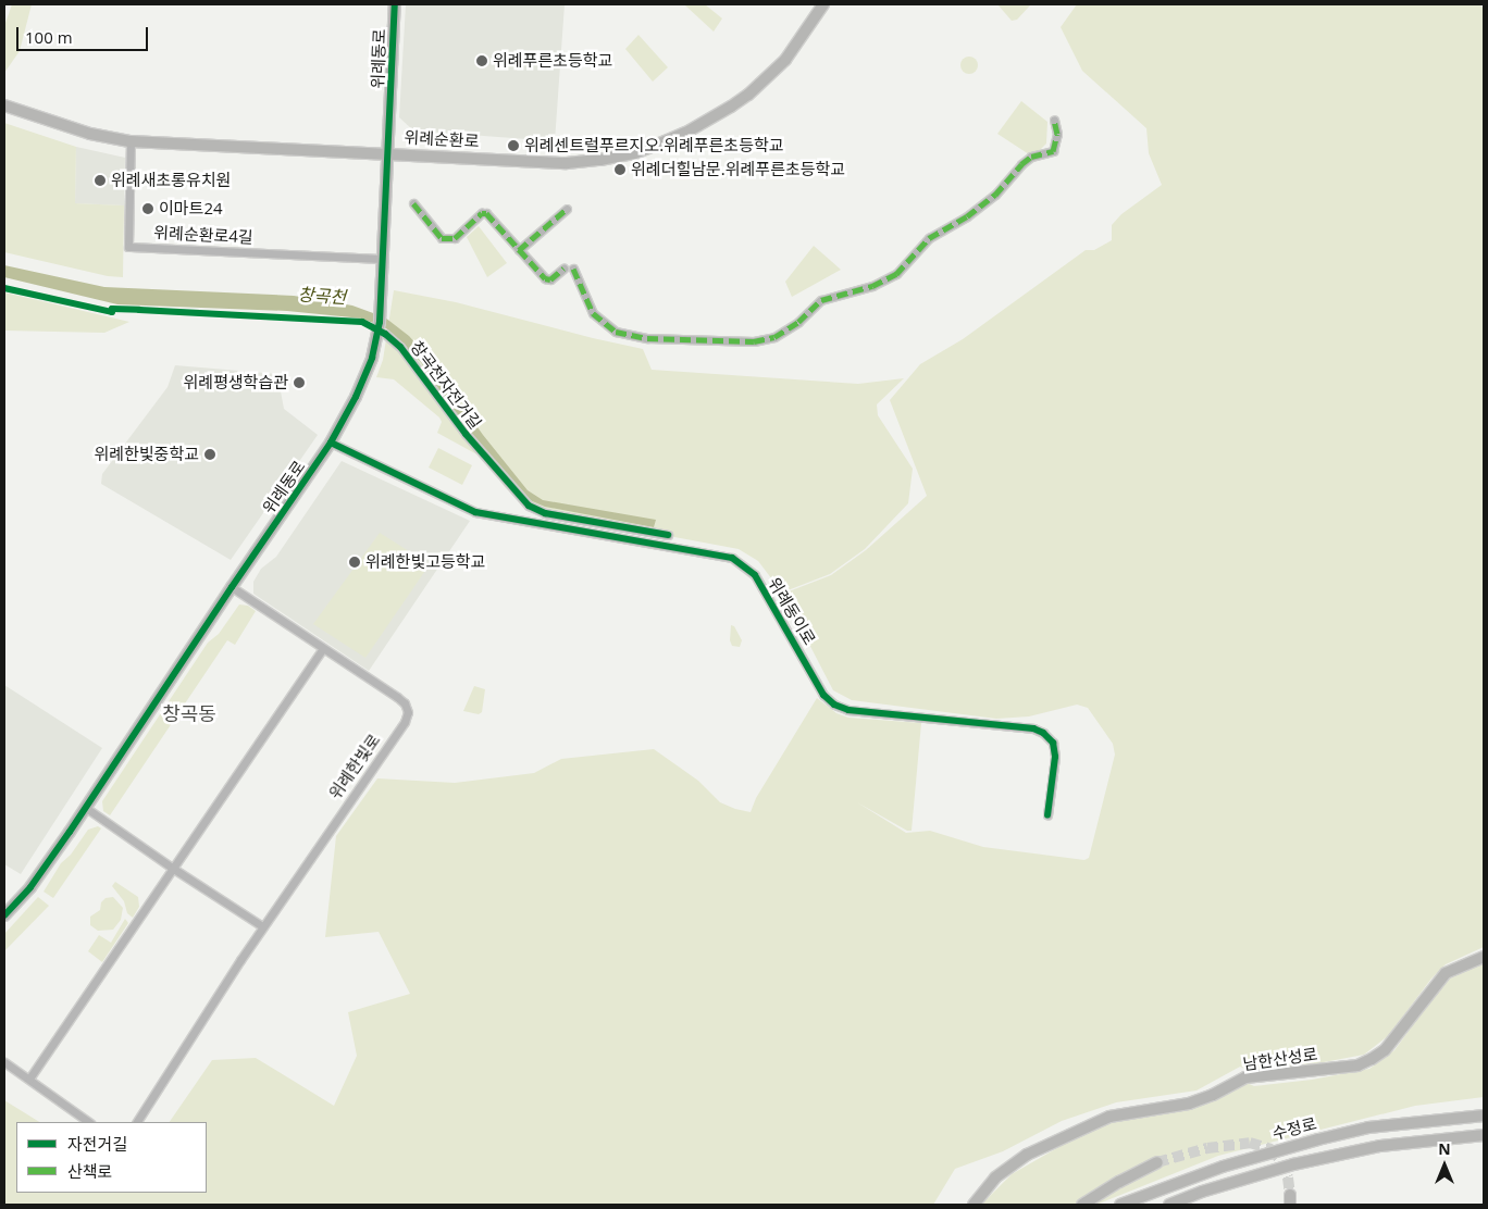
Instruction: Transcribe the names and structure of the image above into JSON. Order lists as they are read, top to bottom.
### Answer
{
  "streets": {
    "street": [
      "위례동로",
      "위례순환로",
      "위례순환로4길",
      "창곡천자전거길",
      "위례동이로",
      "위례한빛로",
      "남한산성로",
      "수정로"
    ]
  },
  "crossings": [
    ["위례동로", "위례순환로"],
    ["위례동로", "위례순환로4길"],
    ["위례동로", "위례동이로"],
    ["위례동로", "위례한빛로"],
    ["위례순환로", "위례순환로4길"]
  ],
  "districts": ["창곡동"],
  "water": ["창곡천"],
  "places": [
    "위례푸른초등학교",
    "위례센트럴푸르지오.위례푸른초등학교",
    "위례더힐남문.위례푸른초등학교",
    "위례새초롱유치원",
    "이마트24",
    "위례평생학습관",
    "위례한빛중학교",
    "위례한빛고등학교"
  ],
  "legend": ["자전거길", "산책로"],
  "scale_bar": "100 m",
  "north": "top"
}
